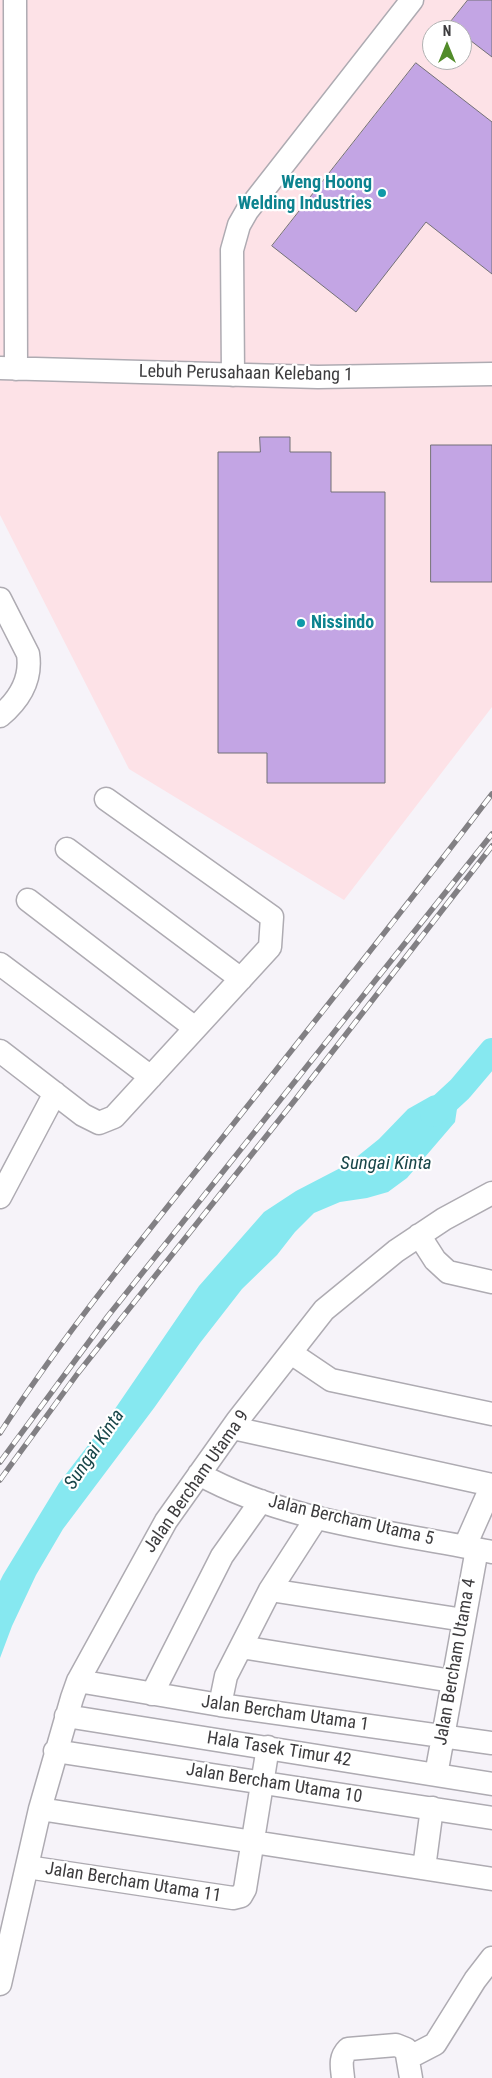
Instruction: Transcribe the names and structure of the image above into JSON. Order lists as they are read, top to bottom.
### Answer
{
  "streets": {
    "street": [
      "Lebuh Perusahaan Kelebang 1",
      "Jalan Bercham Utama 9",
      "Jalan Bercham Utama 5",
      "Jalan Bercham Utama 4",
      "Jalan Bercham Utama 1",
      "Hala Tasek Timur 42",
      "Jalan Bercham Utama 10",
      "Jalan Bercham Utama 11"
    ]
  },
  "crossings": [
    ["Jalan Bercham Utama 9", "Jalan Bercham Utama 5"],
    ["Jalan Bercham Utama 9", "Jalan Bercham Utama 1"],
    ["Jalan Bercham Utama 9", "Hala Tasek Timur 42"],
    ["Jalan Bercham Utama 9", "Jalan Bercham Utama 10"],
    ["Jalan Bercham Utama 9", "Jalan Bercham Utama 11"],
    ["Jalan Bercham Utama 5", "Jalan Bercham Utama 4"],
    ["Jalan Bercham Utama 4", "Jalan Bercham Utama 1"],
    ["Jalan Bercham Utama 4", "Hala Tasek Timur 42"]
  ],
  "water": ["Sungai Kinta"],
  "places": ["Weng Hoong Welding Industries", "Nissindo"],
  "north": "top"
}
